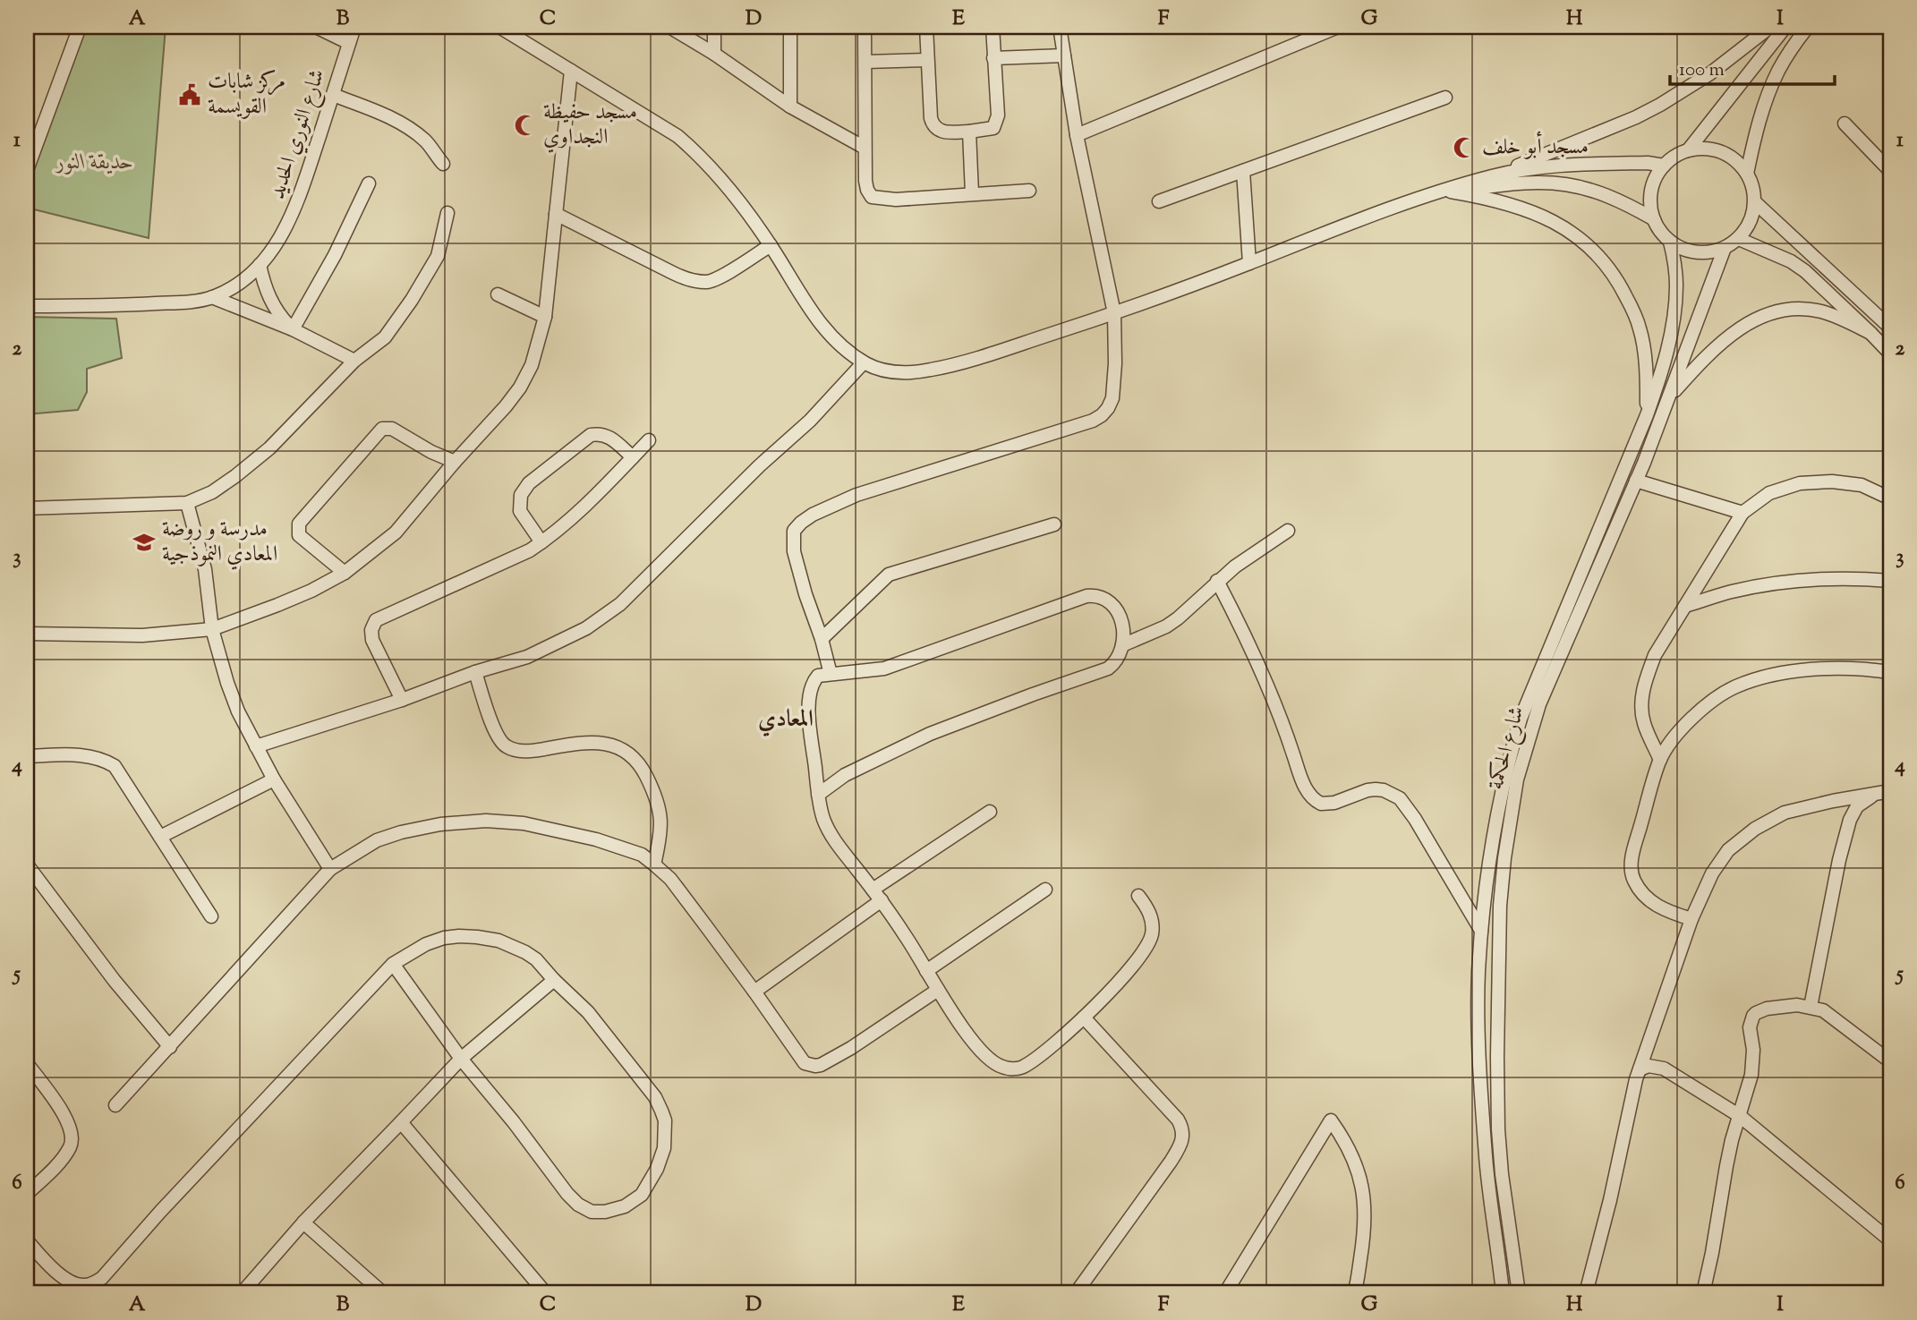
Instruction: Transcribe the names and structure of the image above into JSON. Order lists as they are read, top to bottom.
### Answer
{
  "streets": {
    "street": ["شارع النوري الحديد", "شارع الحكمة"]
  },
  "districts": ["المعادي"],
  "parks": ["حديقة النور"],
  "places": {
    "public building": ["مركز شابات القويسمة"],
    "mosque": ["مسجد حفيظة النجداوي", "مسجد أبو خلف"],
    "school or university": ["مدرسة و روضة المعادي النموذجية"]
  },
  "scale_bar": "100 m",
  "grid": {
    "columns": [
      "A",
      "B",
      "C",
      "D",
      "E",
      "F",
      "G",
      "H",
      "I"
    ],
    "rows": [
      "1",
      "2",
      "3",
      "4",
      "5",
      "6"
    ]
  }
}
